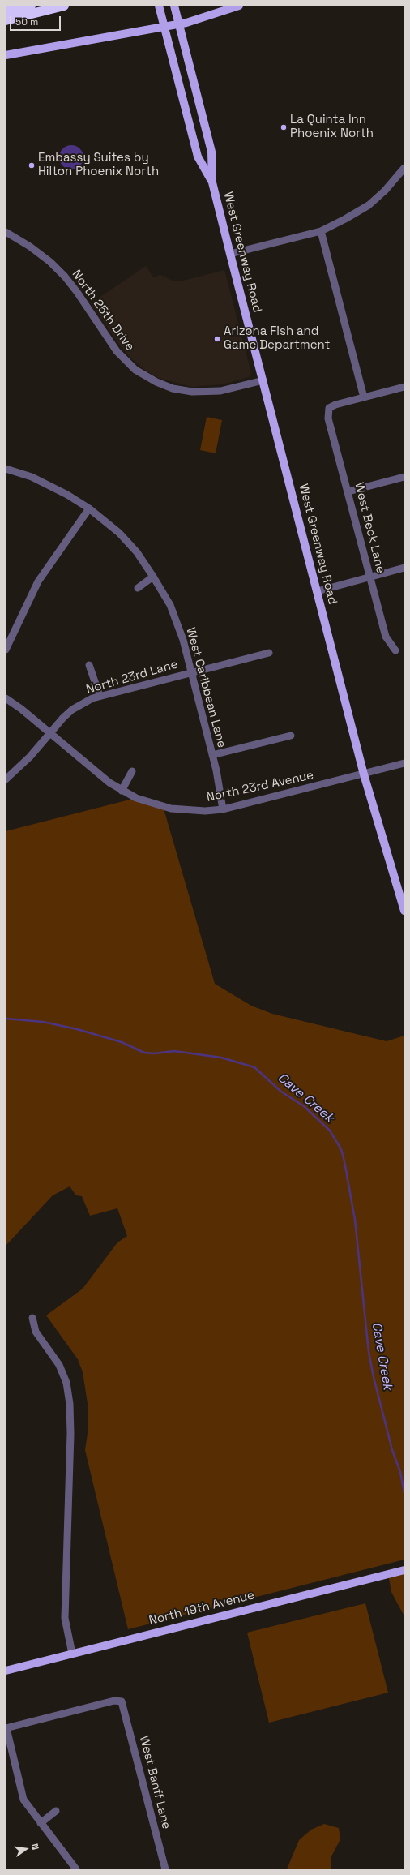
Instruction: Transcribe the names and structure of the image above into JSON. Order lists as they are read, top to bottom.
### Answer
{
  "streets": {
    "main road": ["West Greenway Road", "North 19th Avenue"],
    "street": [
      "North 25th Drive",
      "West Beck Lane",
      "North 23rd Lane",
      "West Caribbean Lane",
      "North 23rd Avenue",
      "West Banff Lane"
    ]
  },
  "crossings": [
    ["West Greenway Road", "North 25th Drive"],
    ["West Greenway Road", "North 23rd Avenue"],
    ["North 23rd Lane", "West Caribbean Lane"],
    ["North 23rd Lane", "North 23rd Avenue"],
    ["West Caribbean Lane", "North 23rd Avenue"]
  ],
  "water": ["Cave Creek"],
  "places": ["La Quinta Inn Phoenix North", "Embassy Suites by Hilton Phoenix North", "Arizona Fish and Game Department"],
  "scale_bar": "50 m",
  "north": "right"
}
